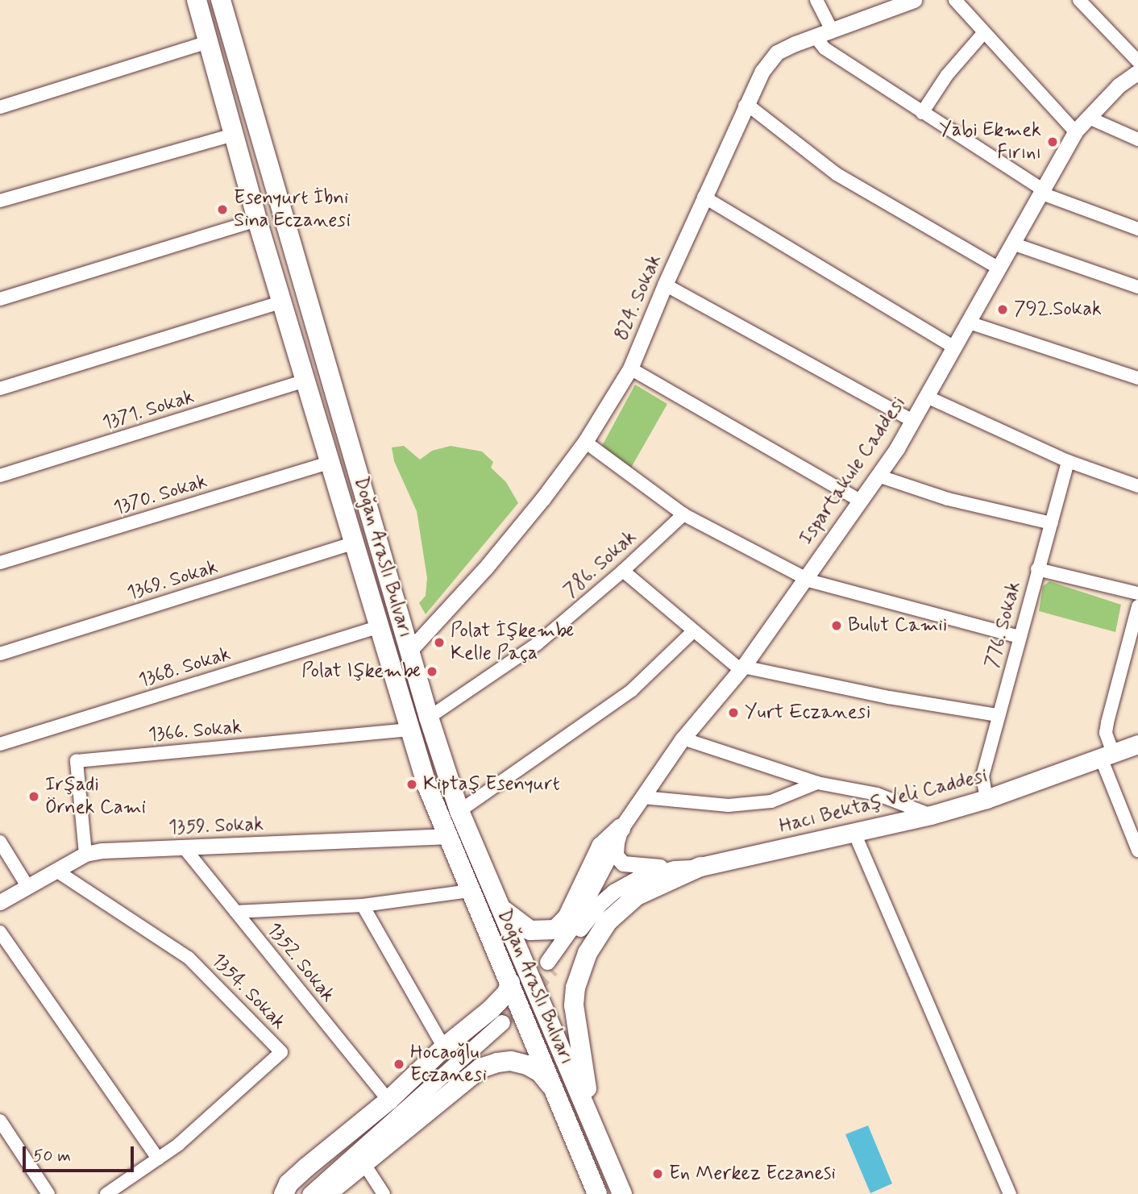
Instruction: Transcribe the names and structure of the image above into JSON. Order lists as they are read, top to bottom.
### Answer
{
  "streets": {
    "main road": ["Doğan Araslı Bulvarı", "Hacı Bektaş Veli Caddesi"],
    "street": [
      "824. Sokak",
      "1371. Sokak",
      "Ispartakule Caddesi",
      "1370. Sokak",
      "786. Sokak",
      "1369. Sokak",
      "776. Sokak",
      "1368. Sokak",
      "1366. Sokak",
      "1359. Sokak",
      "1352. Sokak",
      "1354. Sokak"
    ]
  },
  "crossings": [
    ["824. Sokak", "Doğan Araslı Bulvarı"],
    ["1371. Sokak", "Doğan Araslı Bulvarı"],
    ["1370. Sokak", "Doğan Araslı Bulvarı"],
    ["Doğan Araslı Bulvarı", "786. Sokak"],
    ["Doğan Araslı Bulvarı", "1369. Sokak"],
    ["Doğan Araslı Bulvarı", "1368. Sokak"],
    ["Doğan Araslı Bulvarı", "1366. Sokak"],
    ["Doğan Araslı Bulvarı", "1359. Sokak"],
    ["776. Sokak", "Hacı Bektaş Veli Caddesi"],
    ["1366. Sokak", "1359. Sokak"],
    ["1359. Sokak", "1352. Sokak"],
    ["1359. Sokak", "1354. Sokak"]
  ],
  "places": [
    "Yabi Ekmek Fırını",
    "Esenyurt İbni Sina Eczanesi",
    "792.Sokak",
    "Bulut Camii",
    "Polat İşkembe Kelle Paça",
    "Polat Işkembe",
    "Yurt Eczanesi",
    "Kiptaş Esenyurt",
    "Irşadi Örnek Cami",
    "Hocaoğlu Eczanesi",
    "En Merkez Eczanesi"
  ],
  "scale_bar": "50 m"
}
